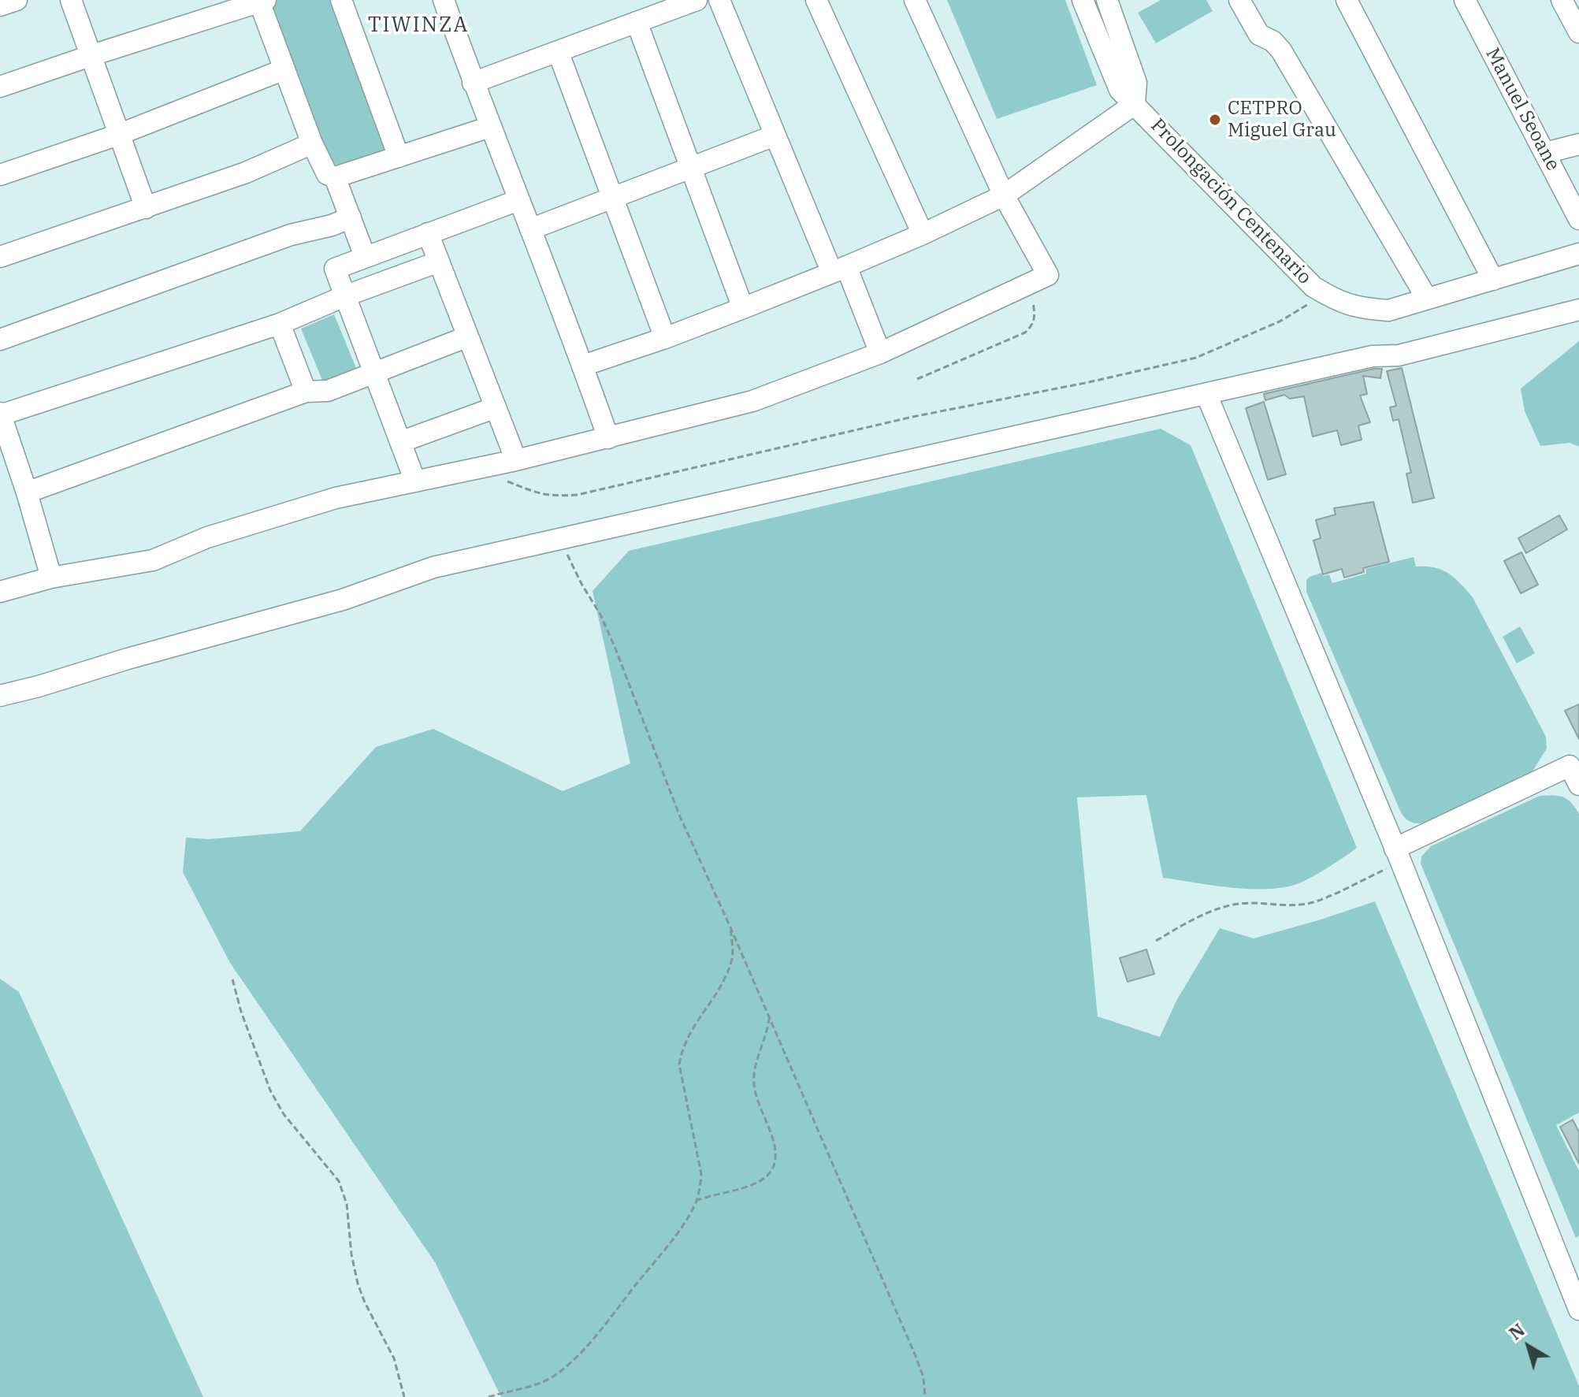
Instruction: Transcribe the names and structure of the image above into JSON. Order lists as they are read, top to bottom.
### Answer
{
  "streets": {
    "street": ["Manuel Seoane", "Prolongación Centenario"]
  },
  "districts": ["TIWINZA"],
  "places": ["CETPRO Miguel Grau"],
  "north": "top left"
}
